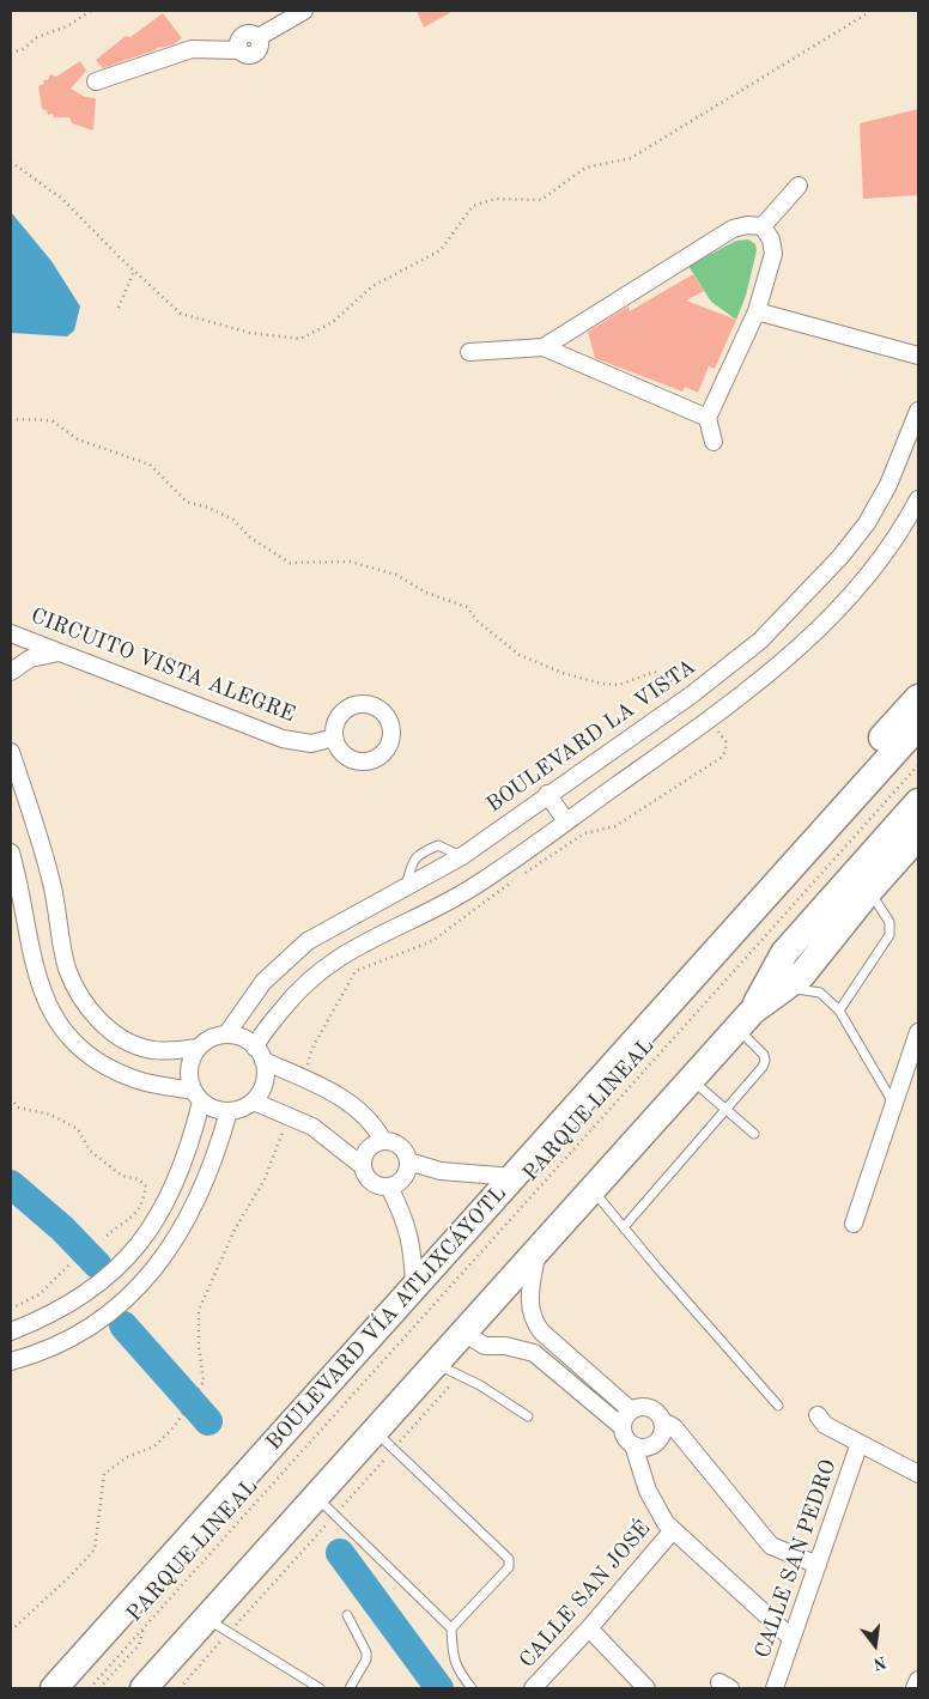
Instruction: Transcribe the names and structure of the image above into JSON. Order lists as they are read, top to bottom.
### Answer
{
  "streets": {
    "main road": ["BOULEVARD VÍA ATLIXCÁYOTL"],
    "street": [
      "CIRCUITO VISTA ALEGRE",
      "BOULEVARD LA VISTA",
      "CALLE SAN PEDRO",
      "CALLE SAN JOSÉ"
    ],
    "path": ["PARQUE LINEAL"]
  },
  "north": "bottom"
}
